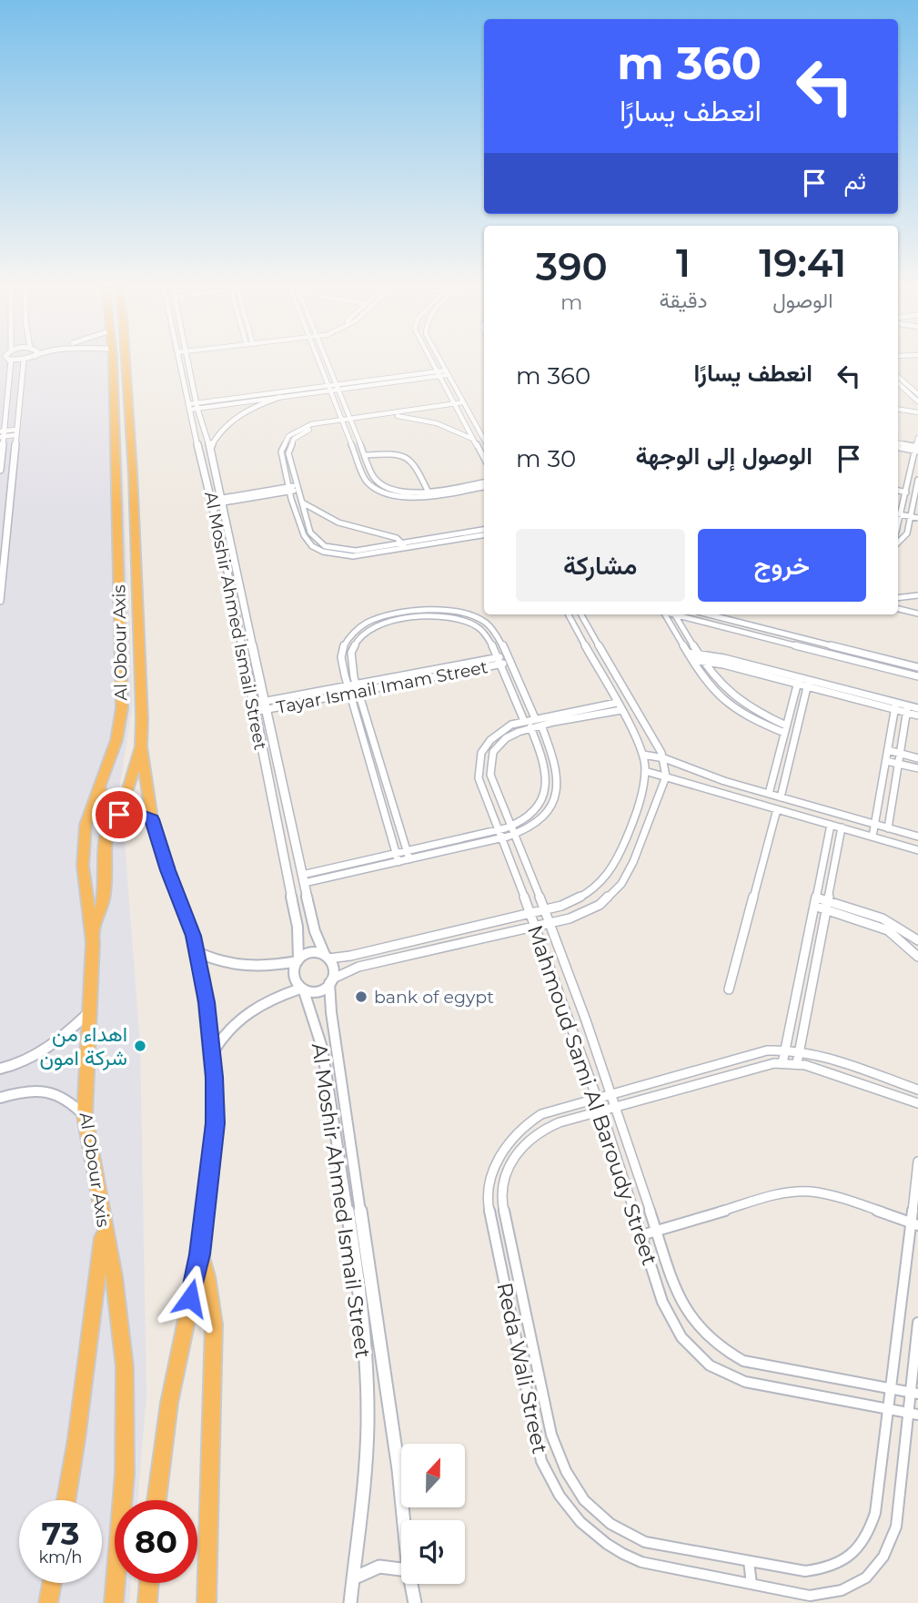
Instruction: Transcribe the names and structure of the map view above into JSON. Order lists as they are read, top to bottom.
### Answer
{
  "streets": {
    "highway": ["Al Obour Axis"],
    "street": [
      "Al Moshir Ahmed Ismail Street",
      "Tayar Ismail Imam Street",
      "Mahmoud Sami Al Baroudy Street",
      "Reda Wali Street"
    ]
  },
  "crossings": [
    ["Al Moshir Ahmed Ismail Street", "Tayar Ismail Imam Street"],
    ["Mahmoud Sami Al Baroudy Street", "Reda Wali Street"]
  ],
  "places": ["bank of egypt", "اهداء من شركة امون"],
  "north": "top",
  "page": {
    "turn": ["360 m", "انعطف يسارًا"],
    "then": "ثم",
    "eta": [
      "19:41",
      "الوصول",
      "1",
      "دقيقة",
      "390",
      "m"
    ],
    "list": [
      {
        "name": "انعطف يسارًا",
        "value": "360 m"
      },
      {
        "name": "الوصول إلى الوجهة",
        "value": "30 m"
      }
    ],
    "buttons": ["خروج", "مشاركة"],
    "speed": "73 km/h",
    "limit": "80"
  }
}
